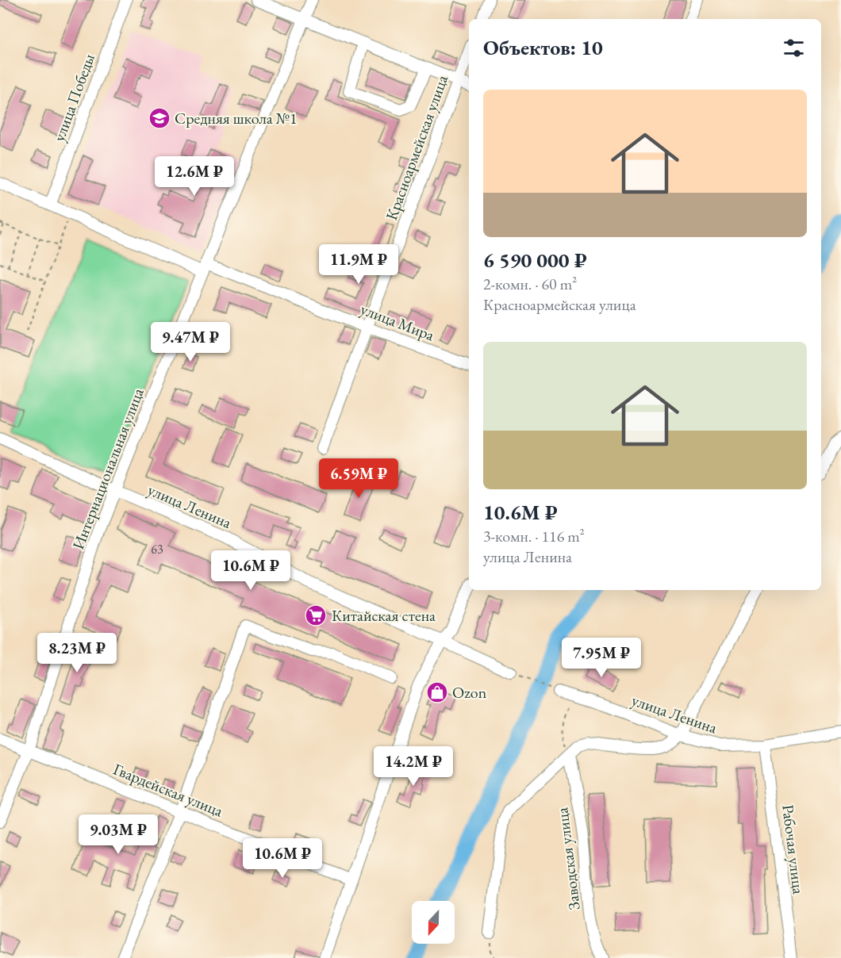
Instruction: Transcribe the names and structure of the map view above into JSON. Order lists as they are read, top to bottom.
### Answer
{
  "streets": {
    "street": [
      "улица Победы",
      "Красноармейская улица",
      "улица Мира",
      "Интернациональная улица",
      "улица Ленина",
      "Гвардейская улица",
      "Рабочая улица",
      "Заводская улица"
    ]
  },
  "crossings": [
    ["улица Победы", "улица Мира"],
    ["Красноармейская улица", "улица Мира"],
    ["улица Мира", "Интернациональная улица"],
    ["Интернациональная улица", "улица Ленина"],
    ["Интернациональная улица", "Гвардейская улица"],
    ["улица Ленина", "Рабочая улица"]
  ],
  "places": {
    "school or university": ["Средняя школа №1"],
    "supermarket": ["Китайская стена"],
    "shop": ["Ozon"]
  },
  "house_numbers": ["63"],
  "north": "bottom",
  "page": {
    "heading": "Объектов: 10",
    "list": [
      {
        "name": "6 590 000 ₽",
        "note": "2-комн. · 60 m² · Красноармейская улица"
      },
      {
        "name": "10.6M ₽",
        "note": "3-комн. · 116 m² · улица Ленина"
      }
    ],
    "price": [
      "12.6M ₽",
      "11.9M ₽",
      "9.47M ₽",
      "6.59M ₽",
      "10.6M ₽",
      "8.23M ₽",
      "7.95M ₽",
      "14.2M ₽",
      "9.03M ₽",
      "10.6M ₽"
    ]
  }
}
